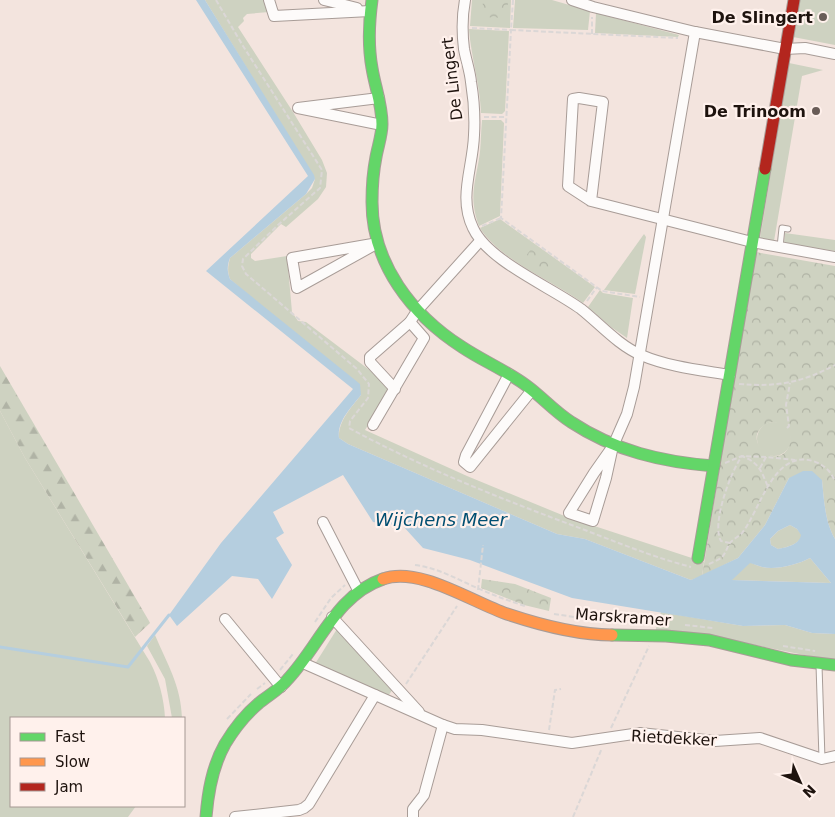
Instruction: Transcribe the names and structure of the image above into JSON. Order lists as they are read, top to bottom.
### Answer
{
  "streets": {
    "street": ["De Lingert", "Marskramer", "Rietdekker"]
  },
  "crossings": [
    ["Marskramer", "Rietdekker"]
  ],
  "water": ["Wijchens Meer"],
  "places": ["De Slingert", "De Trinoom"],
  "legend": ["Fast", "Slow", "Jam"],
  "north": "bottom right"
}
